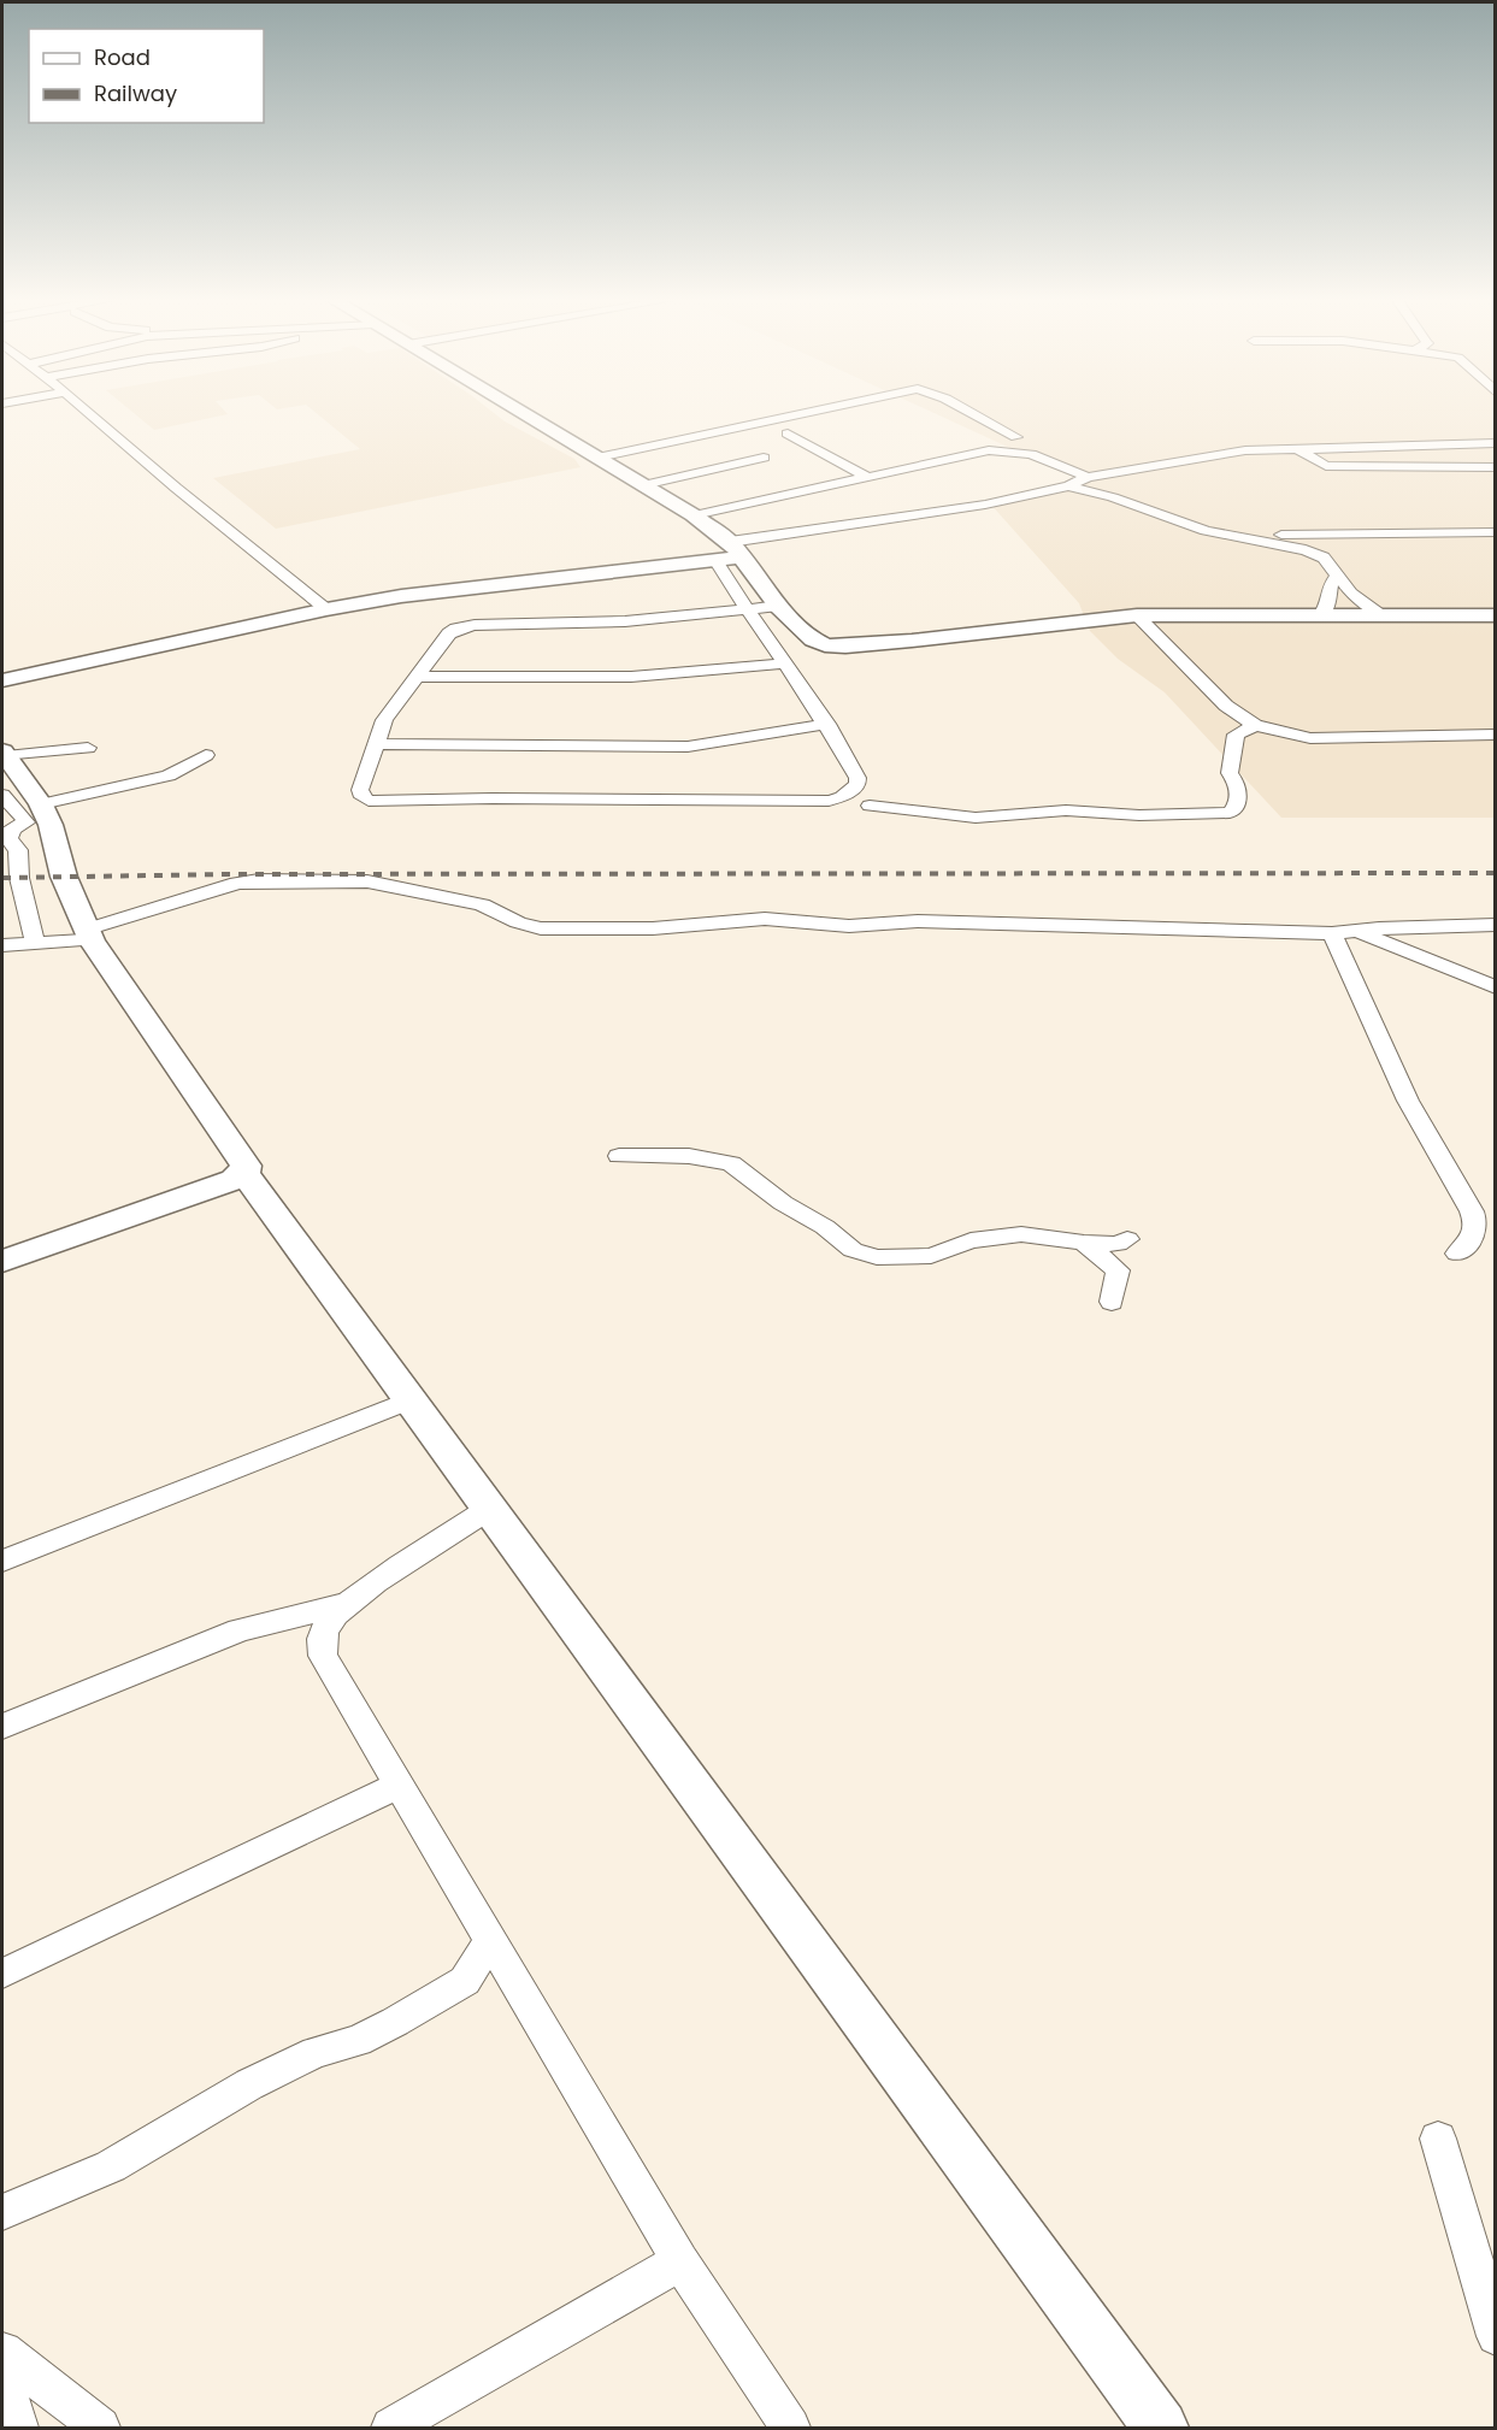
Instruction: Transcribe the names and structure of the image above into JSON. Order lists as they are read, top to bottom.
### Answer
{
  "legend": ["Road", "Railway"]
}
